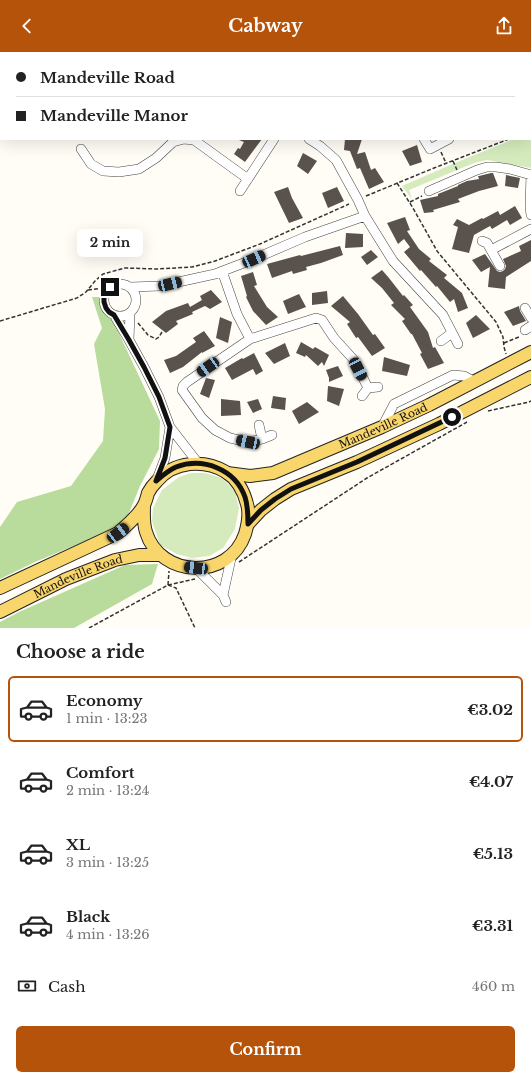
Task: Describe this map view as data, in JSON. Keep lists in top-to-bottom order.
{
  "streets": {
    "main road": ["Mandeville Road"]
  },
  "page": {
    "header": "Cabway",
    "banner": ["Mandeville Road", "Mandeville Manor"],
    "bubble": "2 min",
    "heading": "Choose a ride",
    "list": [
      {
        "name": "Economy",
        "note": "1 min · 13:23",
        "value": "€3.02"
      },
      {
        "name": "Comfort",
        "note": "2 min · 13:24",
        "value": "€4.07"
      },
      {
        "name": "XL",
        "note": "3 min · 13:25",
        "value": "€5.13"
      },
      {
        "name": "Black",
        "note": "4 min · 13:26",
        "value": "€3.31"
      }
    ],
    "pay": ["Cash", "460 m"],
    "buttons": "Confirm"
  }
}
